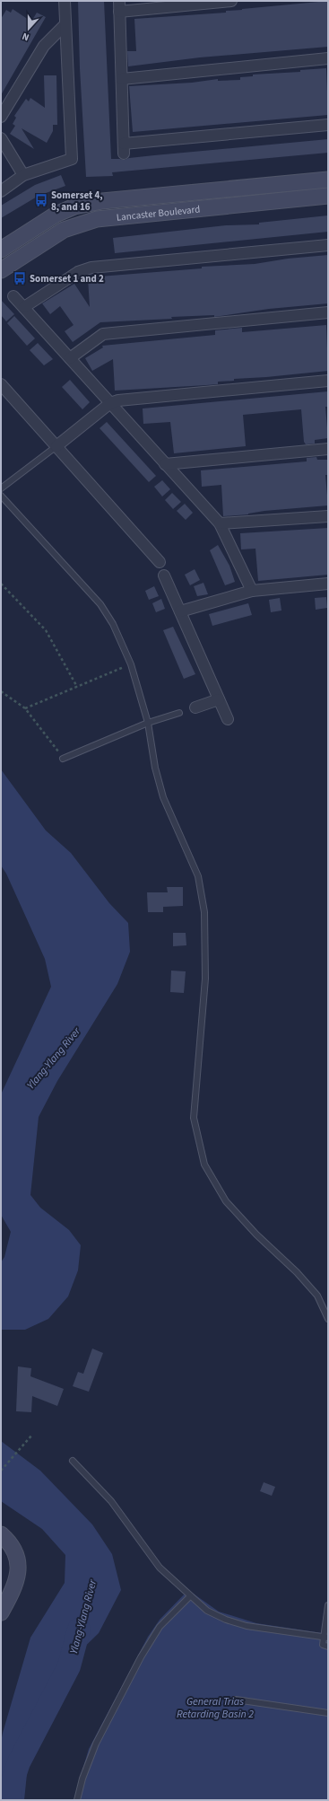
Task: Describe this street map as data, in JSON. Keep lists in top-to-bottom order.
{
  "streets": {
    "main road": ["Lancaster Boulevard"]
  },
  "water": ["Ylang-Ylang River", "General Trias Retarding Basin 2"],
  "places": {
    "bus stop": ["Somerset 4, 8, and 16", "Somerset 1 and 2"]
  },
  "north": "bottom"
}
